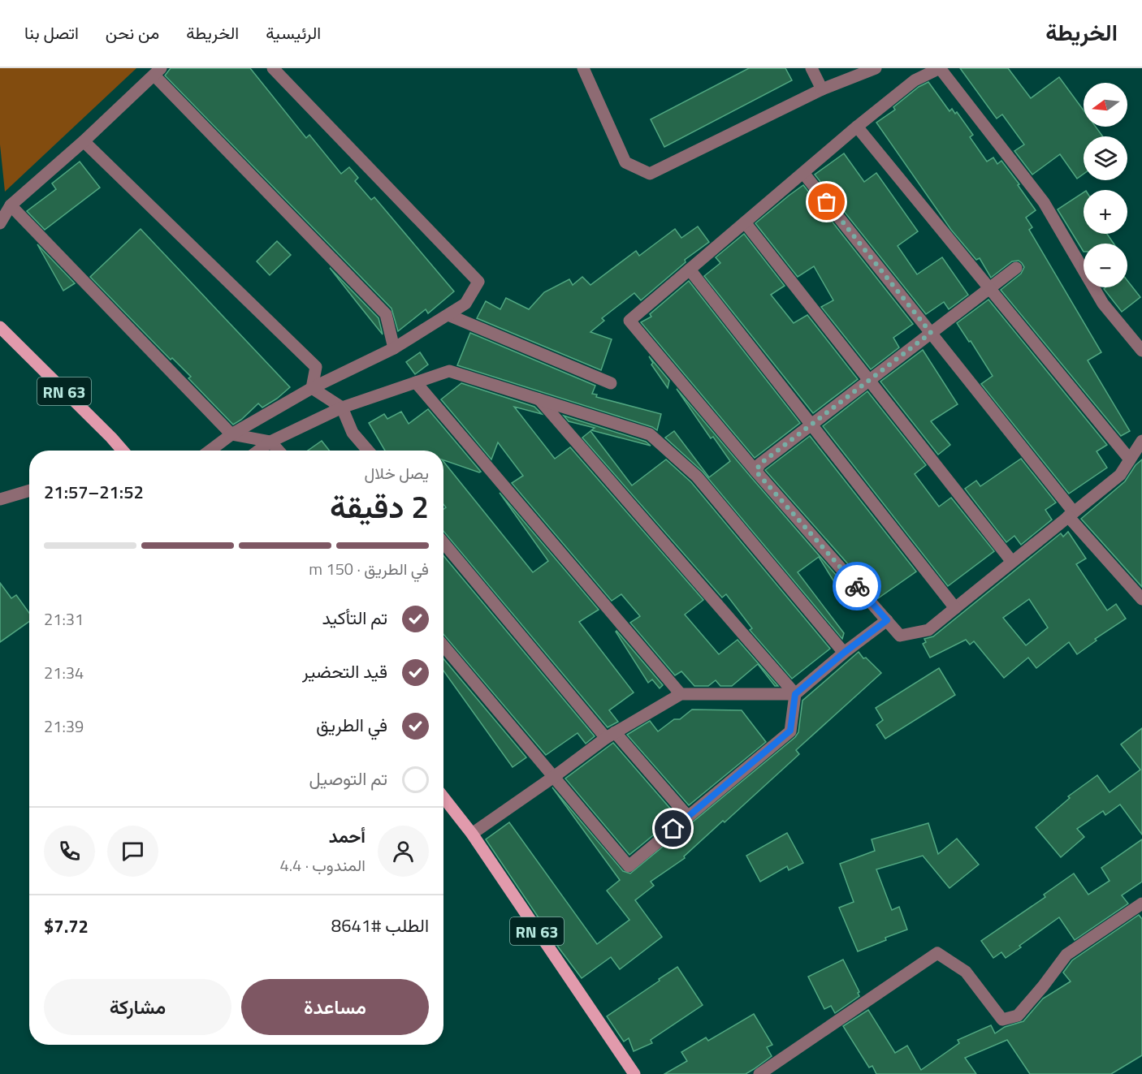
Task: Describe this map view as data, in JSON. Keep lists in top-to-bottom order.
{
  "streets": {
    "main road": ["RN 63"]
  },
  "north": "left",
  "page": {
    "header": "الخريطة",
    "nav": [
      "الرئيسية",
      "الخريطة",
      "من نحن",
      "اتصل بنا"
    ],
    "map_buttons": ["+", "−"],
    "heading": ["2 دقيقة", "يصل خلال", "21:52–21:57"],
    "panel": [
      "أحمد",
      "المندوب · 4.4",
      "الطلب #8641",
      "$7.72"
    ],
    "bar": "في الطريق · 150 m",
    "list": [
      ["تم التأكيد", "21:31"],
      ["قيد التحضير", "21:34"],
      ["في الطريق", "21:39"],
      "تم التوصيل"
    ],
    "buttons": ["مساعدة", "مشاركة"]
  }
}
